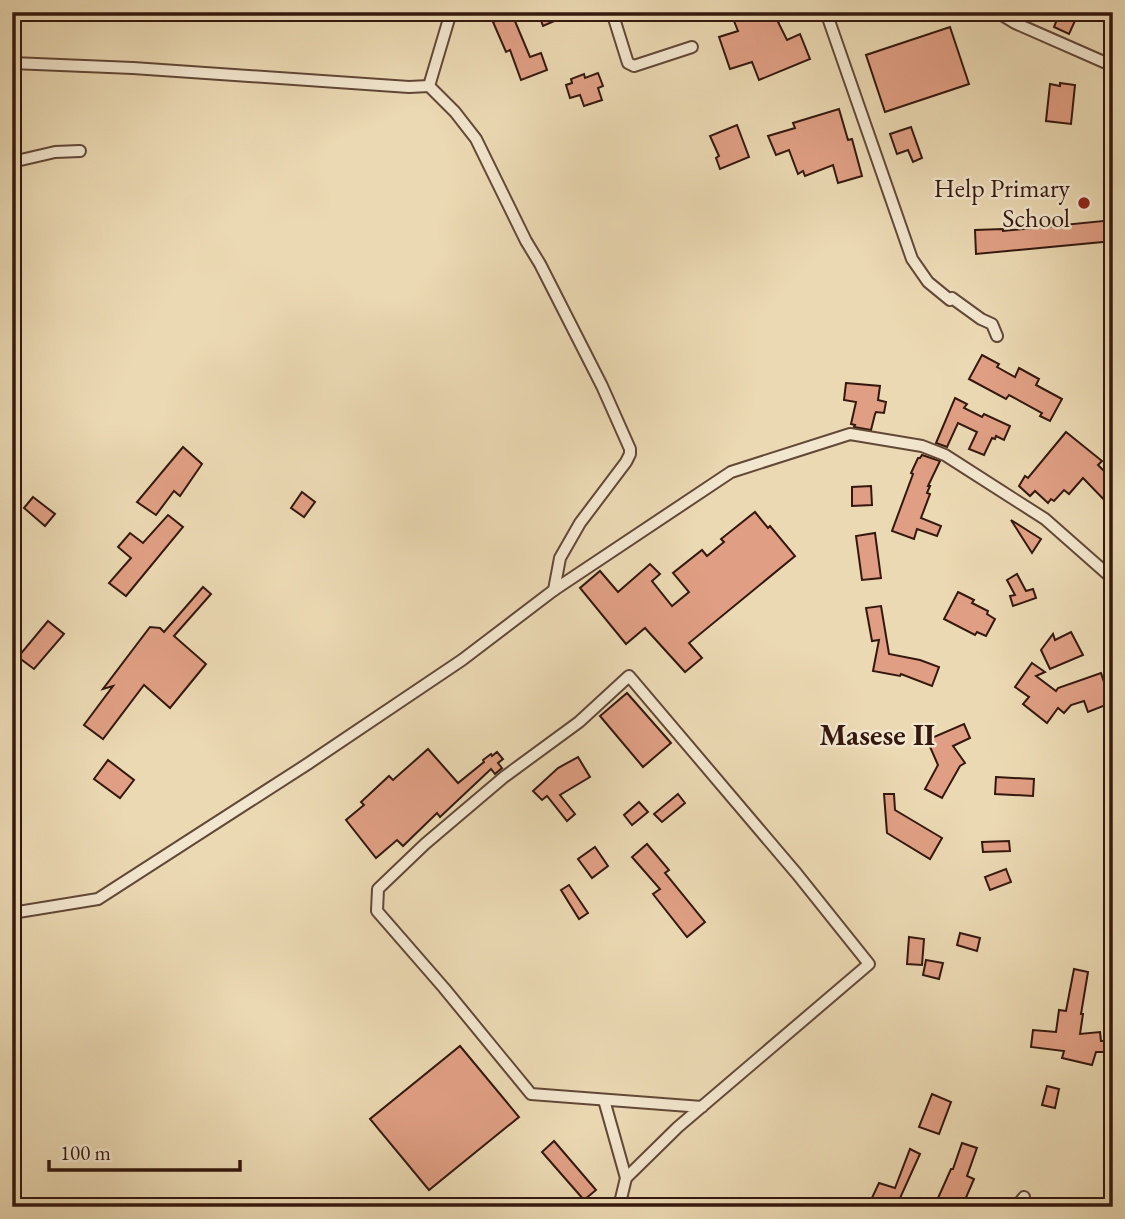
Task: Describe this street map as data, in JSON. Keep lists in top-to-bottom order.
{
  "districts": ["Masese II"],
  "places": ["Help Primary School"],
  "scale_bar": "100 m"
}
